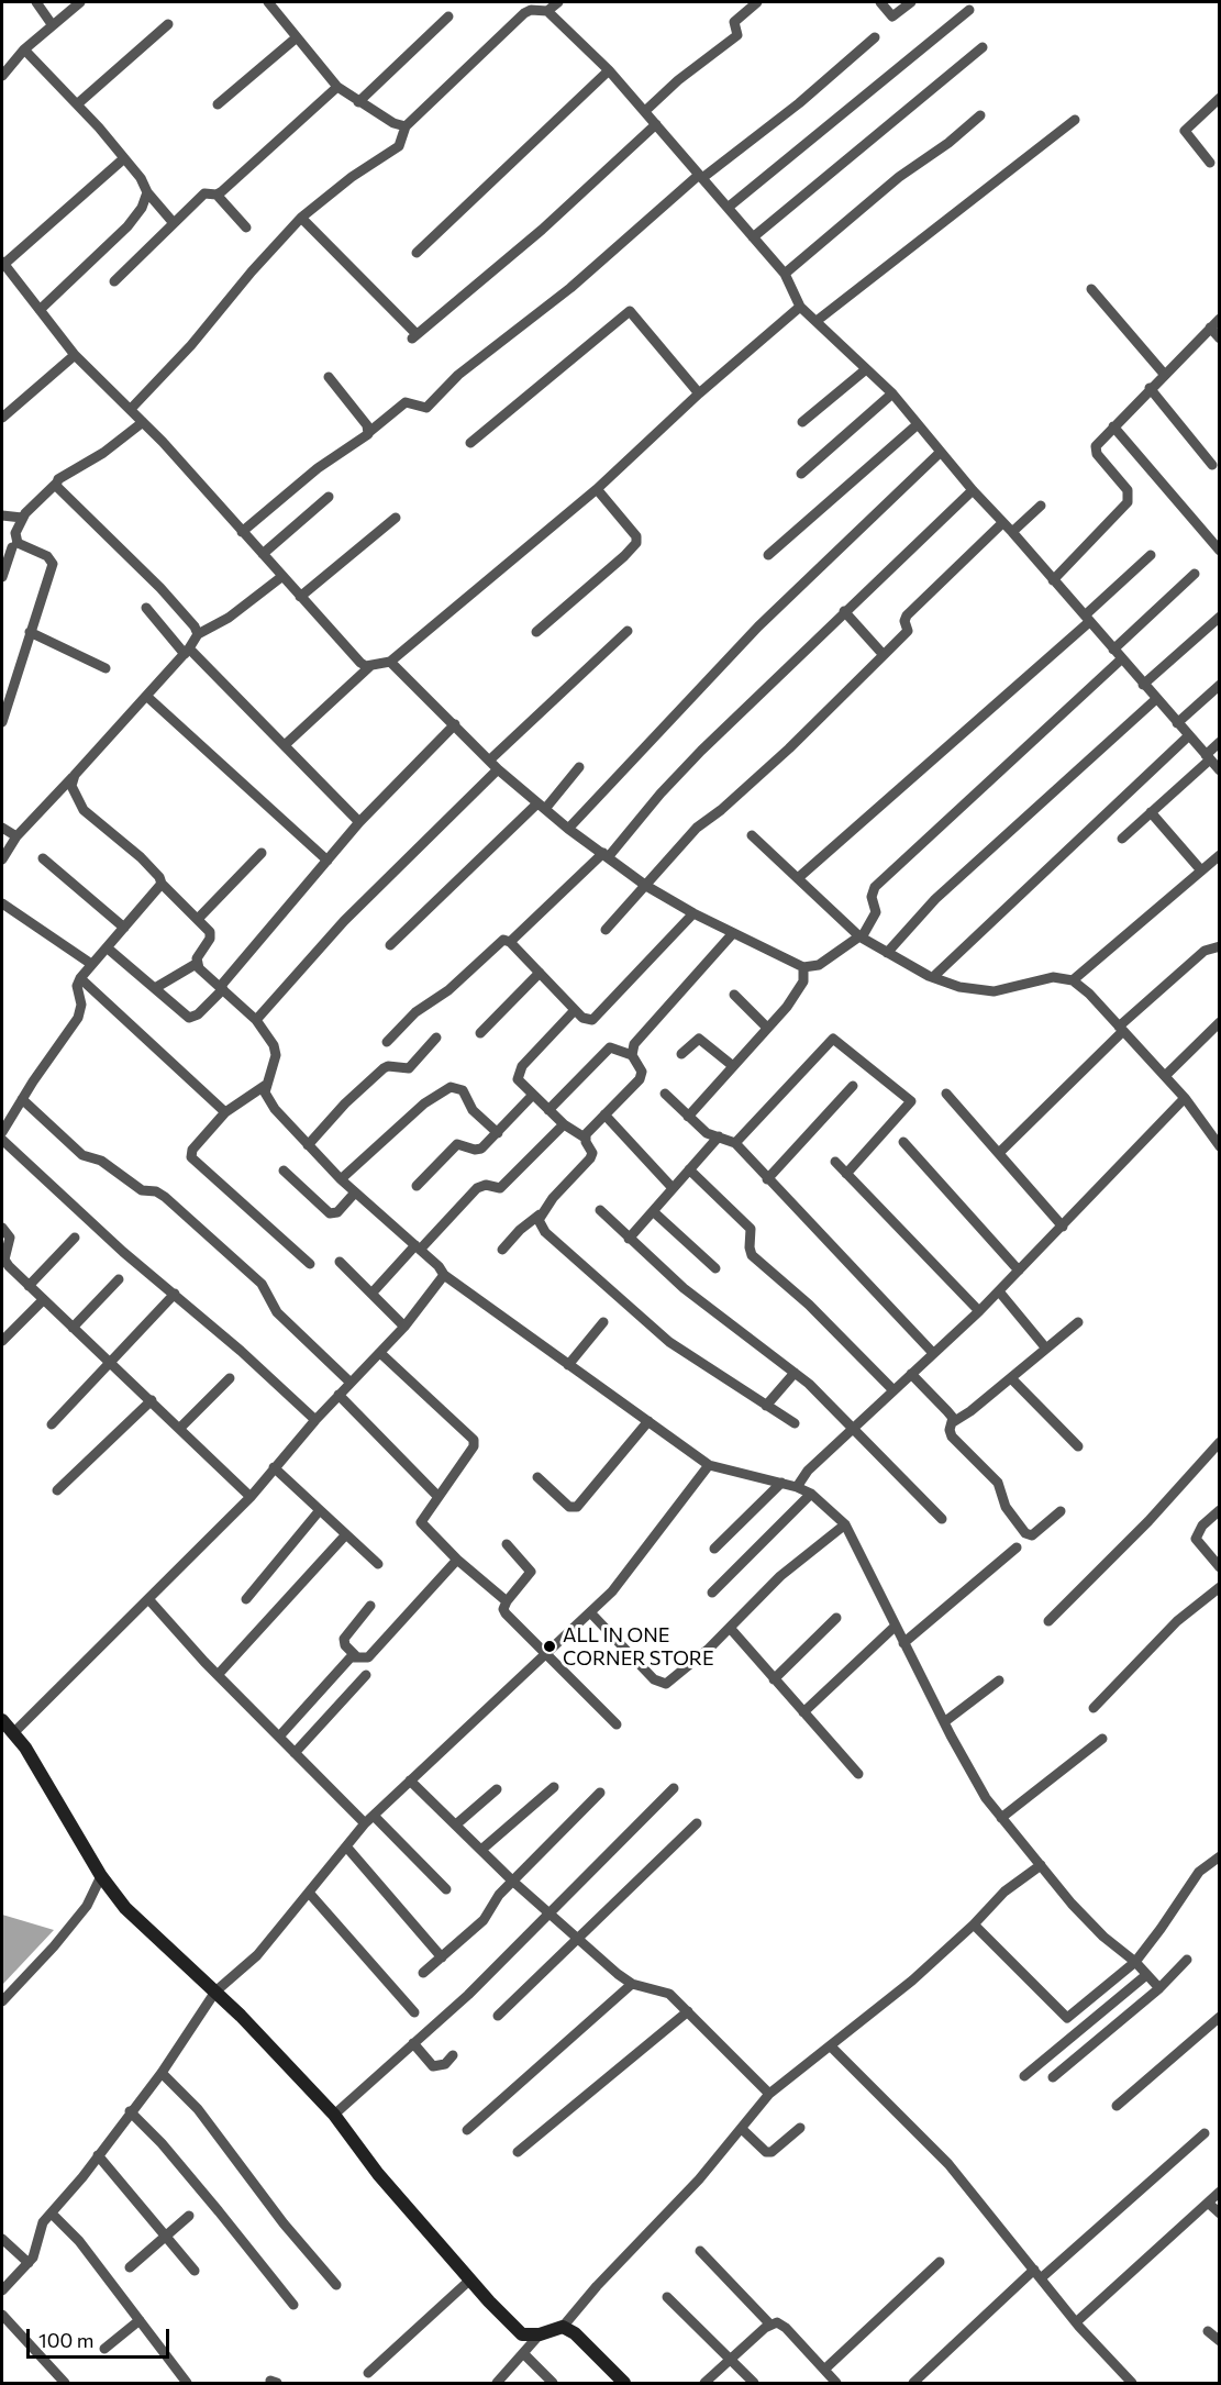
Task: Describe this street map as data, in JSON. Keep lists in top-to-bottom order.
{
  "places": ["ALL IN ONE CORNER STORE"],
  "scale_bar": "100 m"
}
